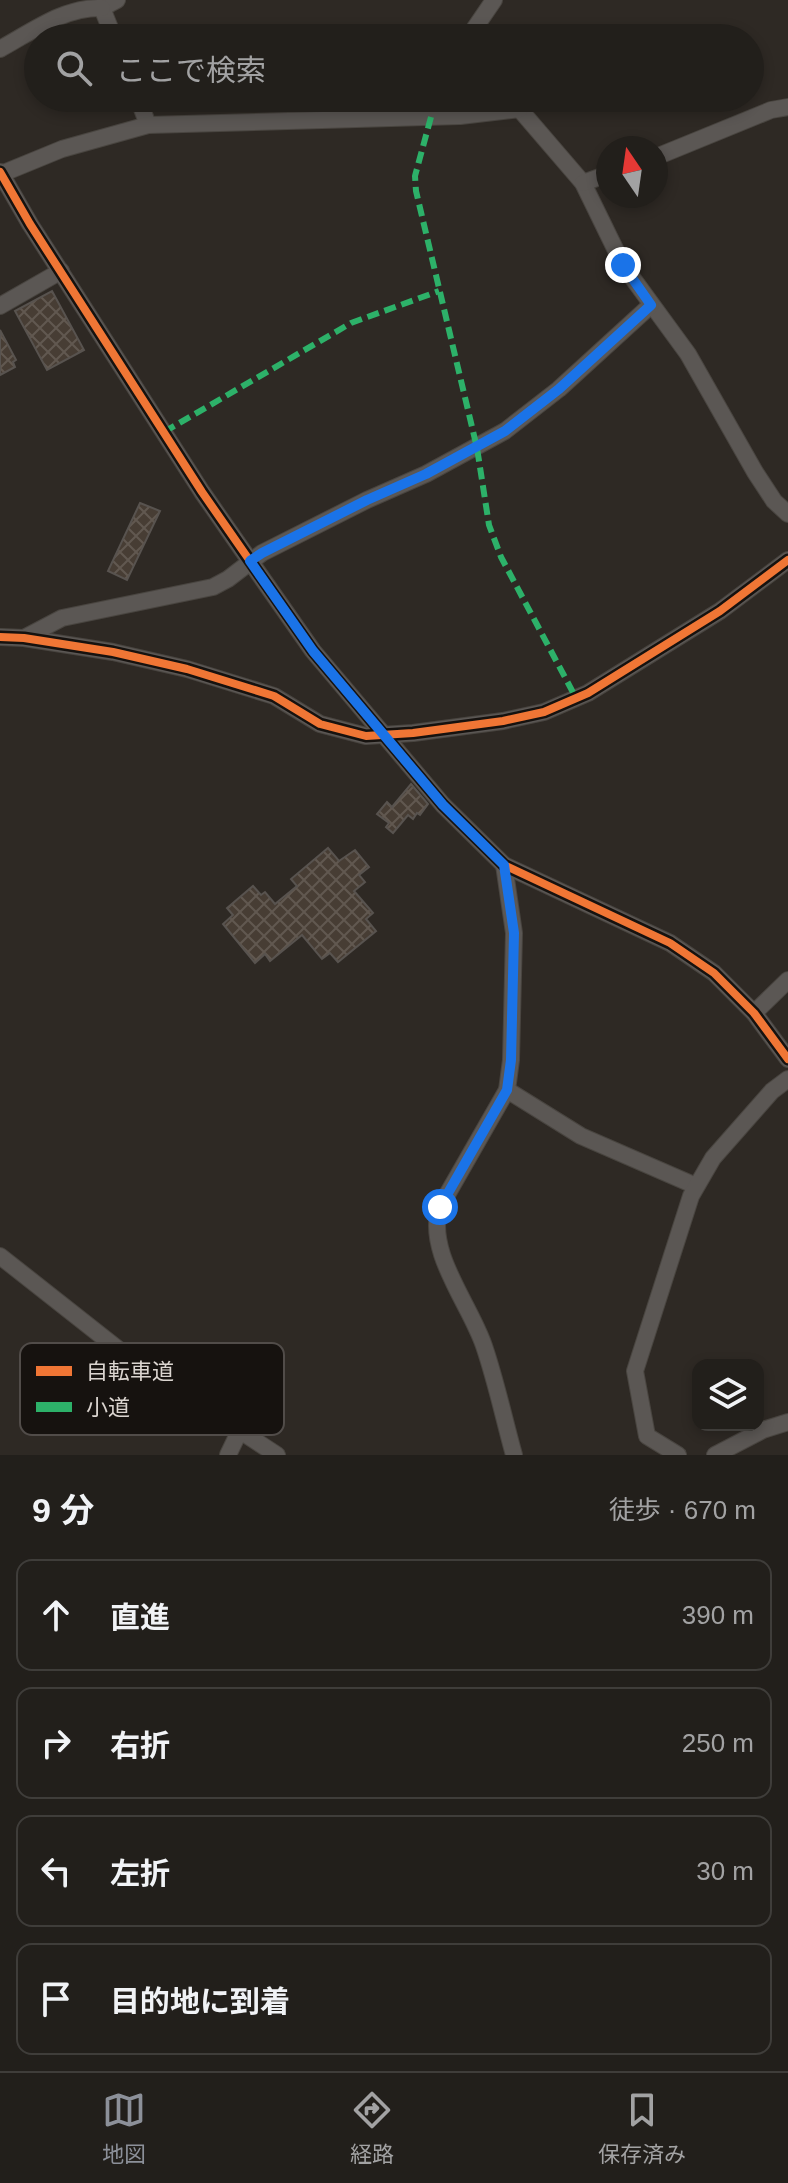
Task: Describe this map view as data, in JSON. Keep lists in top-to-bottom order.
{
  "legend": ["自転車道", "小道"],
  "north": "top",
  "page": {
    "search": "ここで検索",
    "heading": ["9 分", "徒歩 · 670 m"],
    "list": [
      ["直進", "390 m"],
      ["右折", "250 m"],
      ["左折", "30 m"],
      "目的地に到着"
    ],
    "nav": ["地図", "経路", "保存済み"]
  }
}
